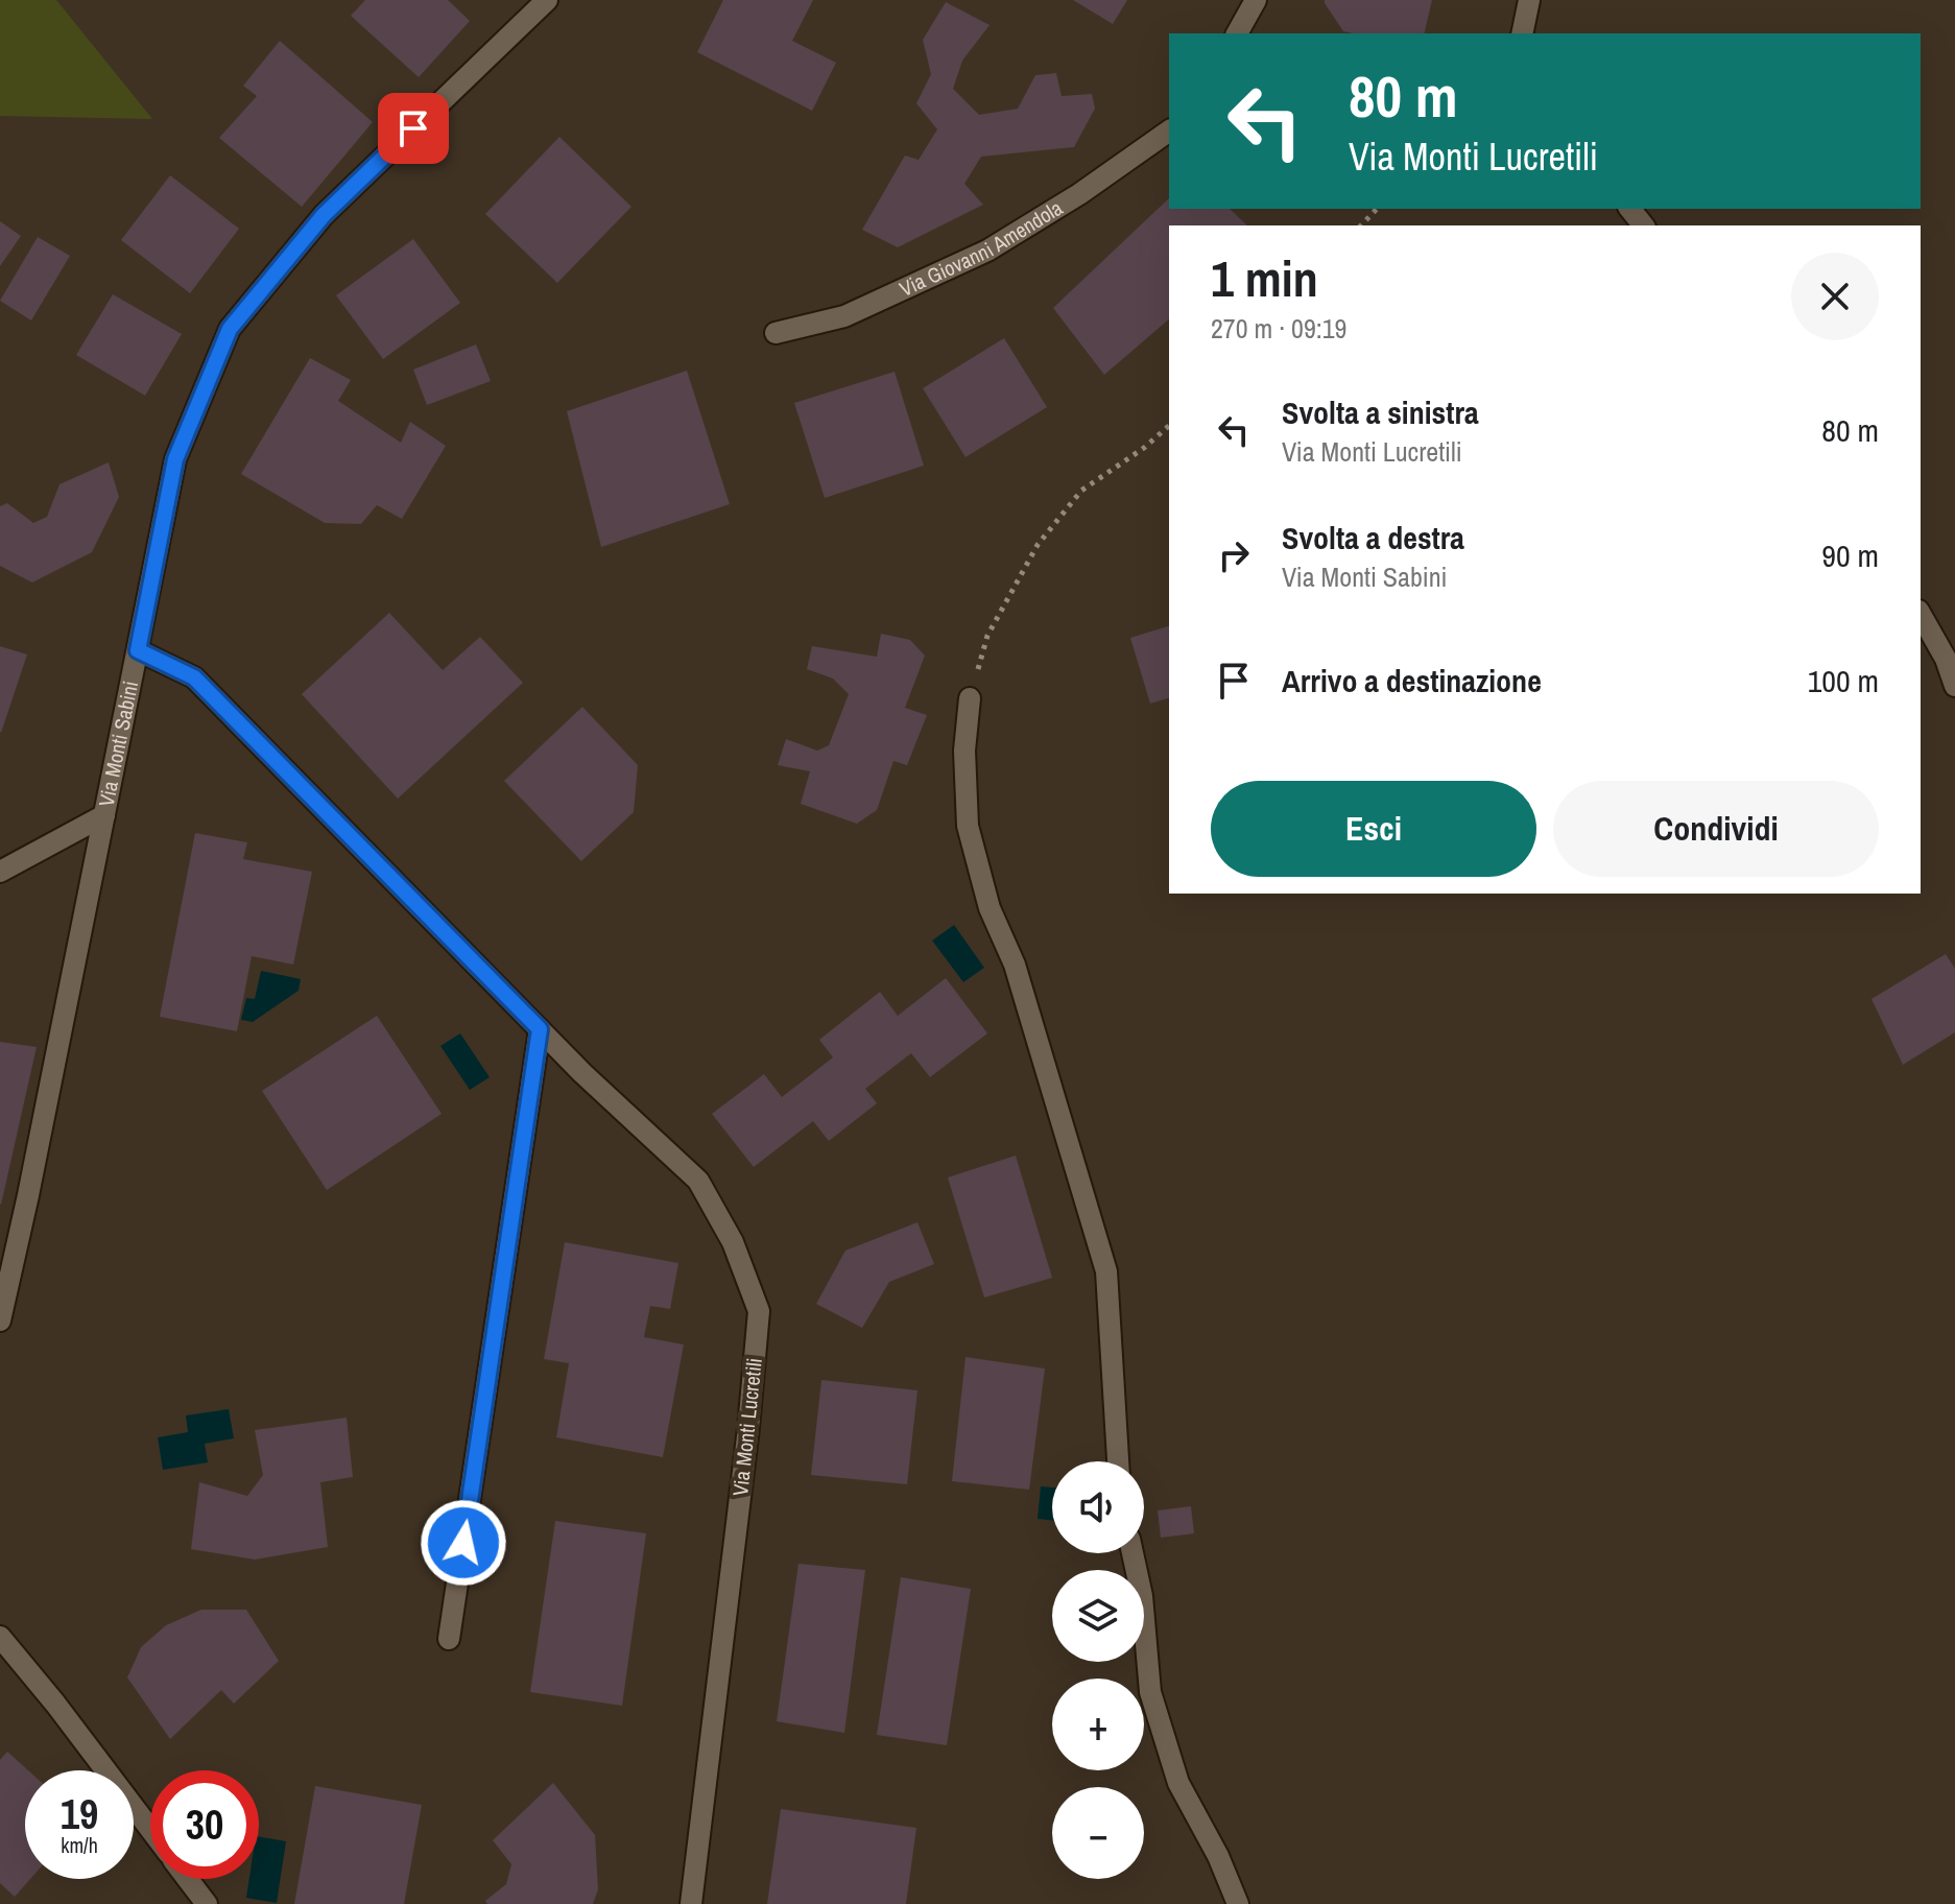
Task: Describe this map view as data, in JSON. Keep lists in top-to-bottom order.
{
  "streets": {
    "street": ["Via Giovanni Amendola", "Via Monti Sabini", "Via Monti Lucretili"]
  },
  "crossings": [
    ["Via Monti Sabini", "Via Monti Lucretili"]
  ],
  "page": {
    "turn": ["80 m", "Via Monti Lucretili"],
    "heading": ["1 min", "270 m · 09:19"],
    "list": [
      {
        "name": "Svolta a sinistra",
        "note": "Via Monti Lucretili",
        "value": "80 m"
      },
      {
        "name": "Svolta a destra",
        "note": "Via Monti Sabini",
        "value": "90 m"
      },
      {
        "name": "Arrivo a destinazione",
        "value": "100 m"
      }
    ],
    "buttons": ["Esci", "Condividi"],
    "map_buttons": ["+", "−"],
    "speed": "19 km/h",
    "limit": "30"
  }
}
